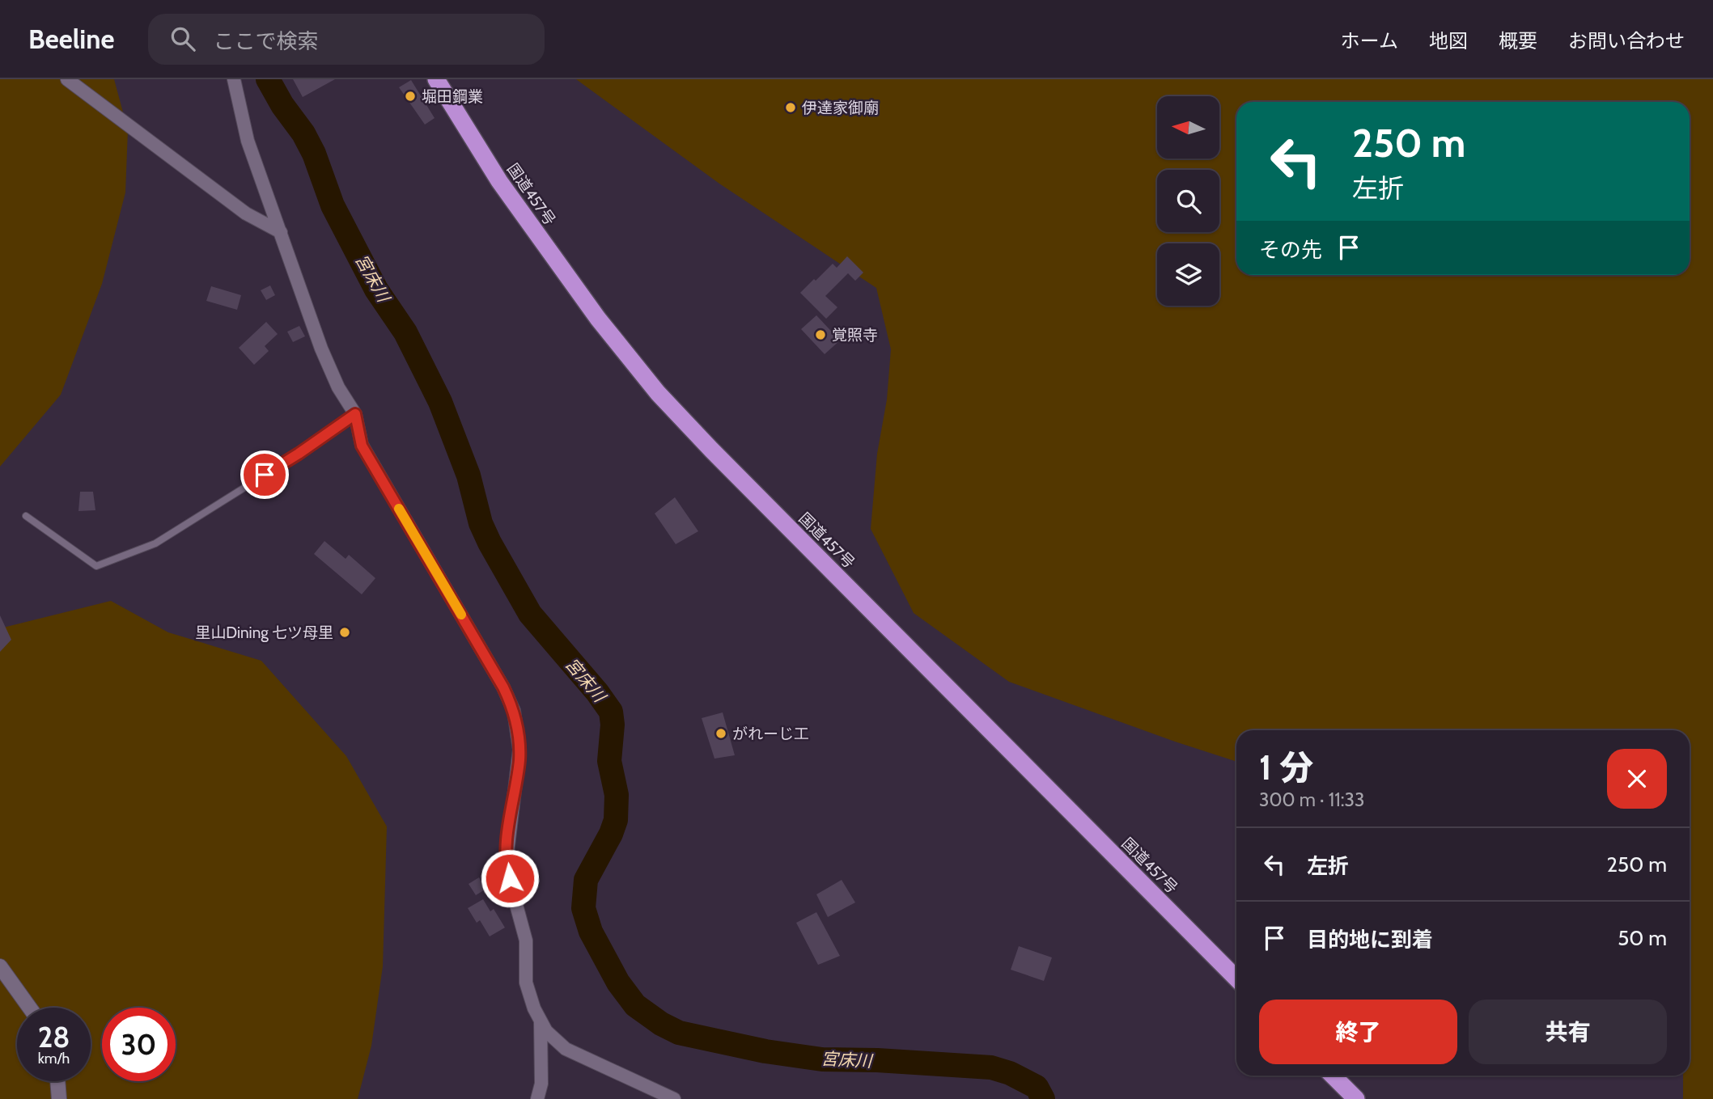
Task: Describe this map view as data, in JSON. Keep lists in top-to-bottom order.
{
  "streets": {
    "highway": ["国道457号"]
  },
  "water": ["宮床川"],
  "places": [
    "堀田鋼業",
    "伊達家御廟",
    "覚照寺",
    "里山Dining 七ツ母里",
    "がれーじ工"
  ],
  "north": "left",
  "page": {
    "header": "Beeline",
    "search": "ここで検索",
    "nav": [
      "ホーム",
      "地図",
      "概要",
      "お問い合わせ"
    ],
    "turn": ["250 m", "左折"],
    "then": "その先",
    "heading": ["1 分", "300 m · 11:33"],
    "list": [
      {
        "name": "左折",
        "value": "250 m"
      },
      {
        "name": "目的地に到着",
        "value": "50 m"
      }
    ],
    "buttons": ["終了", "共有"],
    "speed": "28 km/h",
    "limit": "30"
  }
}
